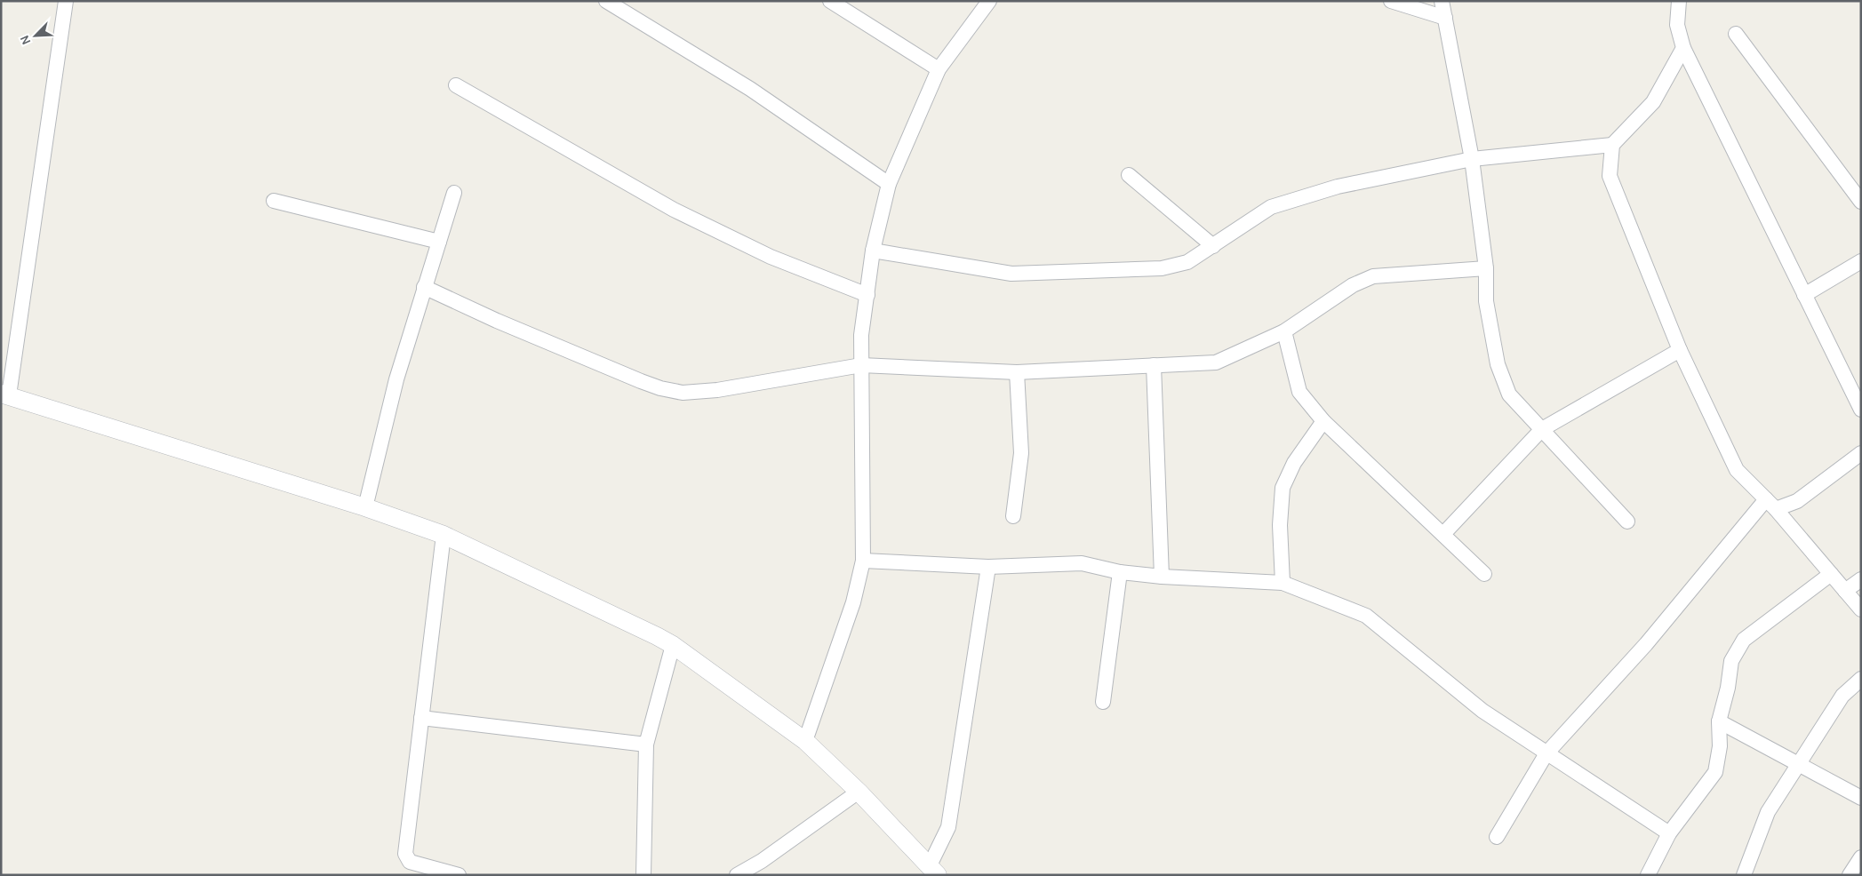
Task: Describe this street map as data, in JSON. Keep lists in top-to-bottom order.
{
  "north": "bottom left"
}
